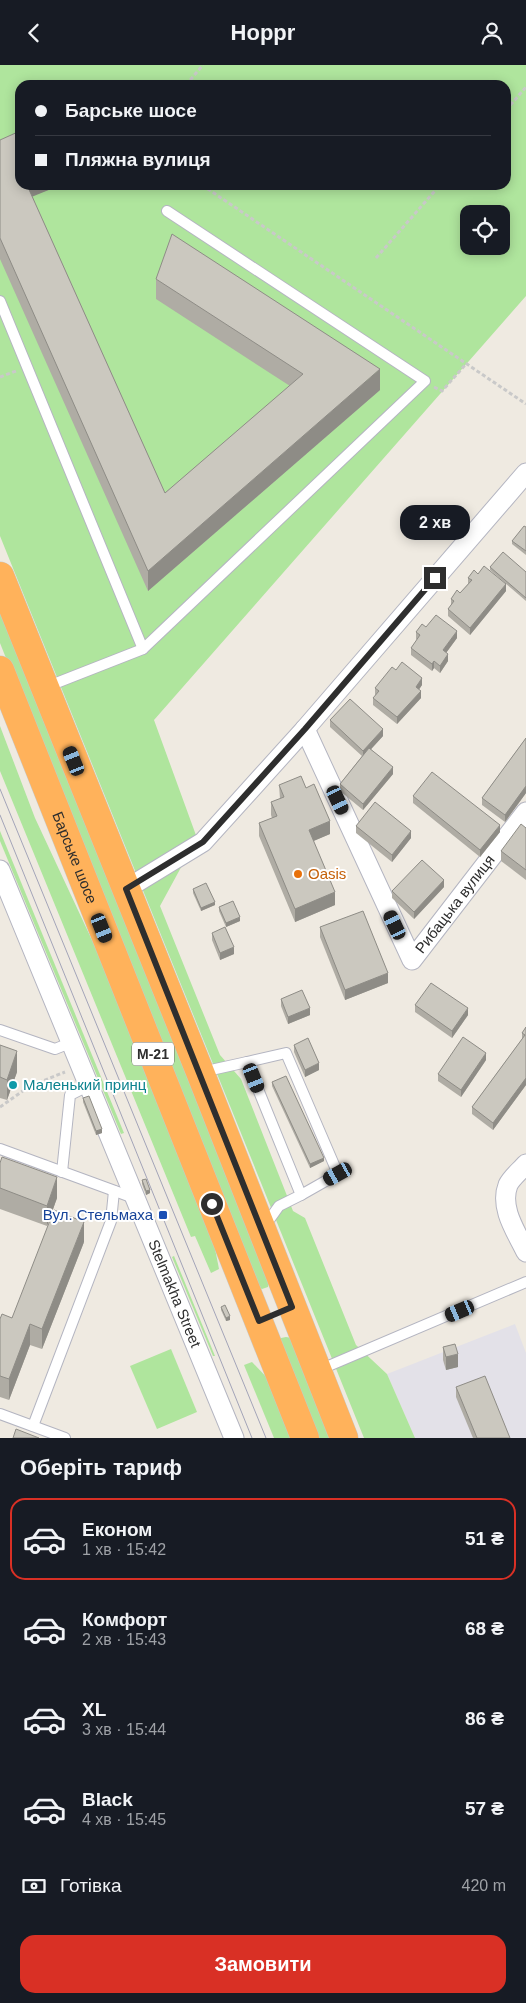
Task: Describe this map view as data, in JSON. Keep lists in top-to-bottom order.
{
  "streets": {
    "highway": ["Барське шосе", "М-21"],
    "street": ["Рибацька вулиця", "Stelmakha Street"]
  },
  "places": {
    "other": ["Oasis", "Маленький принц"],
    "transit": ["Вул. Стельмаха"]
  },
  "page": {
    "header": "Hoppr",
    "banner": ["Барське шосе", "Пляжна вулиця"],
    "bubble": "2 хв",
    "heading": "Оберіть тариф",
    "list": [
      {
        "name": "Економ",
        "note": "1 хв · 15:42",
        "value": "51 ₴"
      },
      {
        "name": "Комфорт",
        "note": "2 хв · 15:43",
        "value": "68 ₴"
      },
      {
        "name": "XL",
        "note": "3 хв · 15:44",
        "value": "86 ₴"
      },
      {
        "name": "Black",
        "note": "4 хв · 15:45",
        "value": "57 ₴"
      }
    ],
    "pay": ["Готівка", "420 m"],
    "buttons": "Замовити"
  }
}
